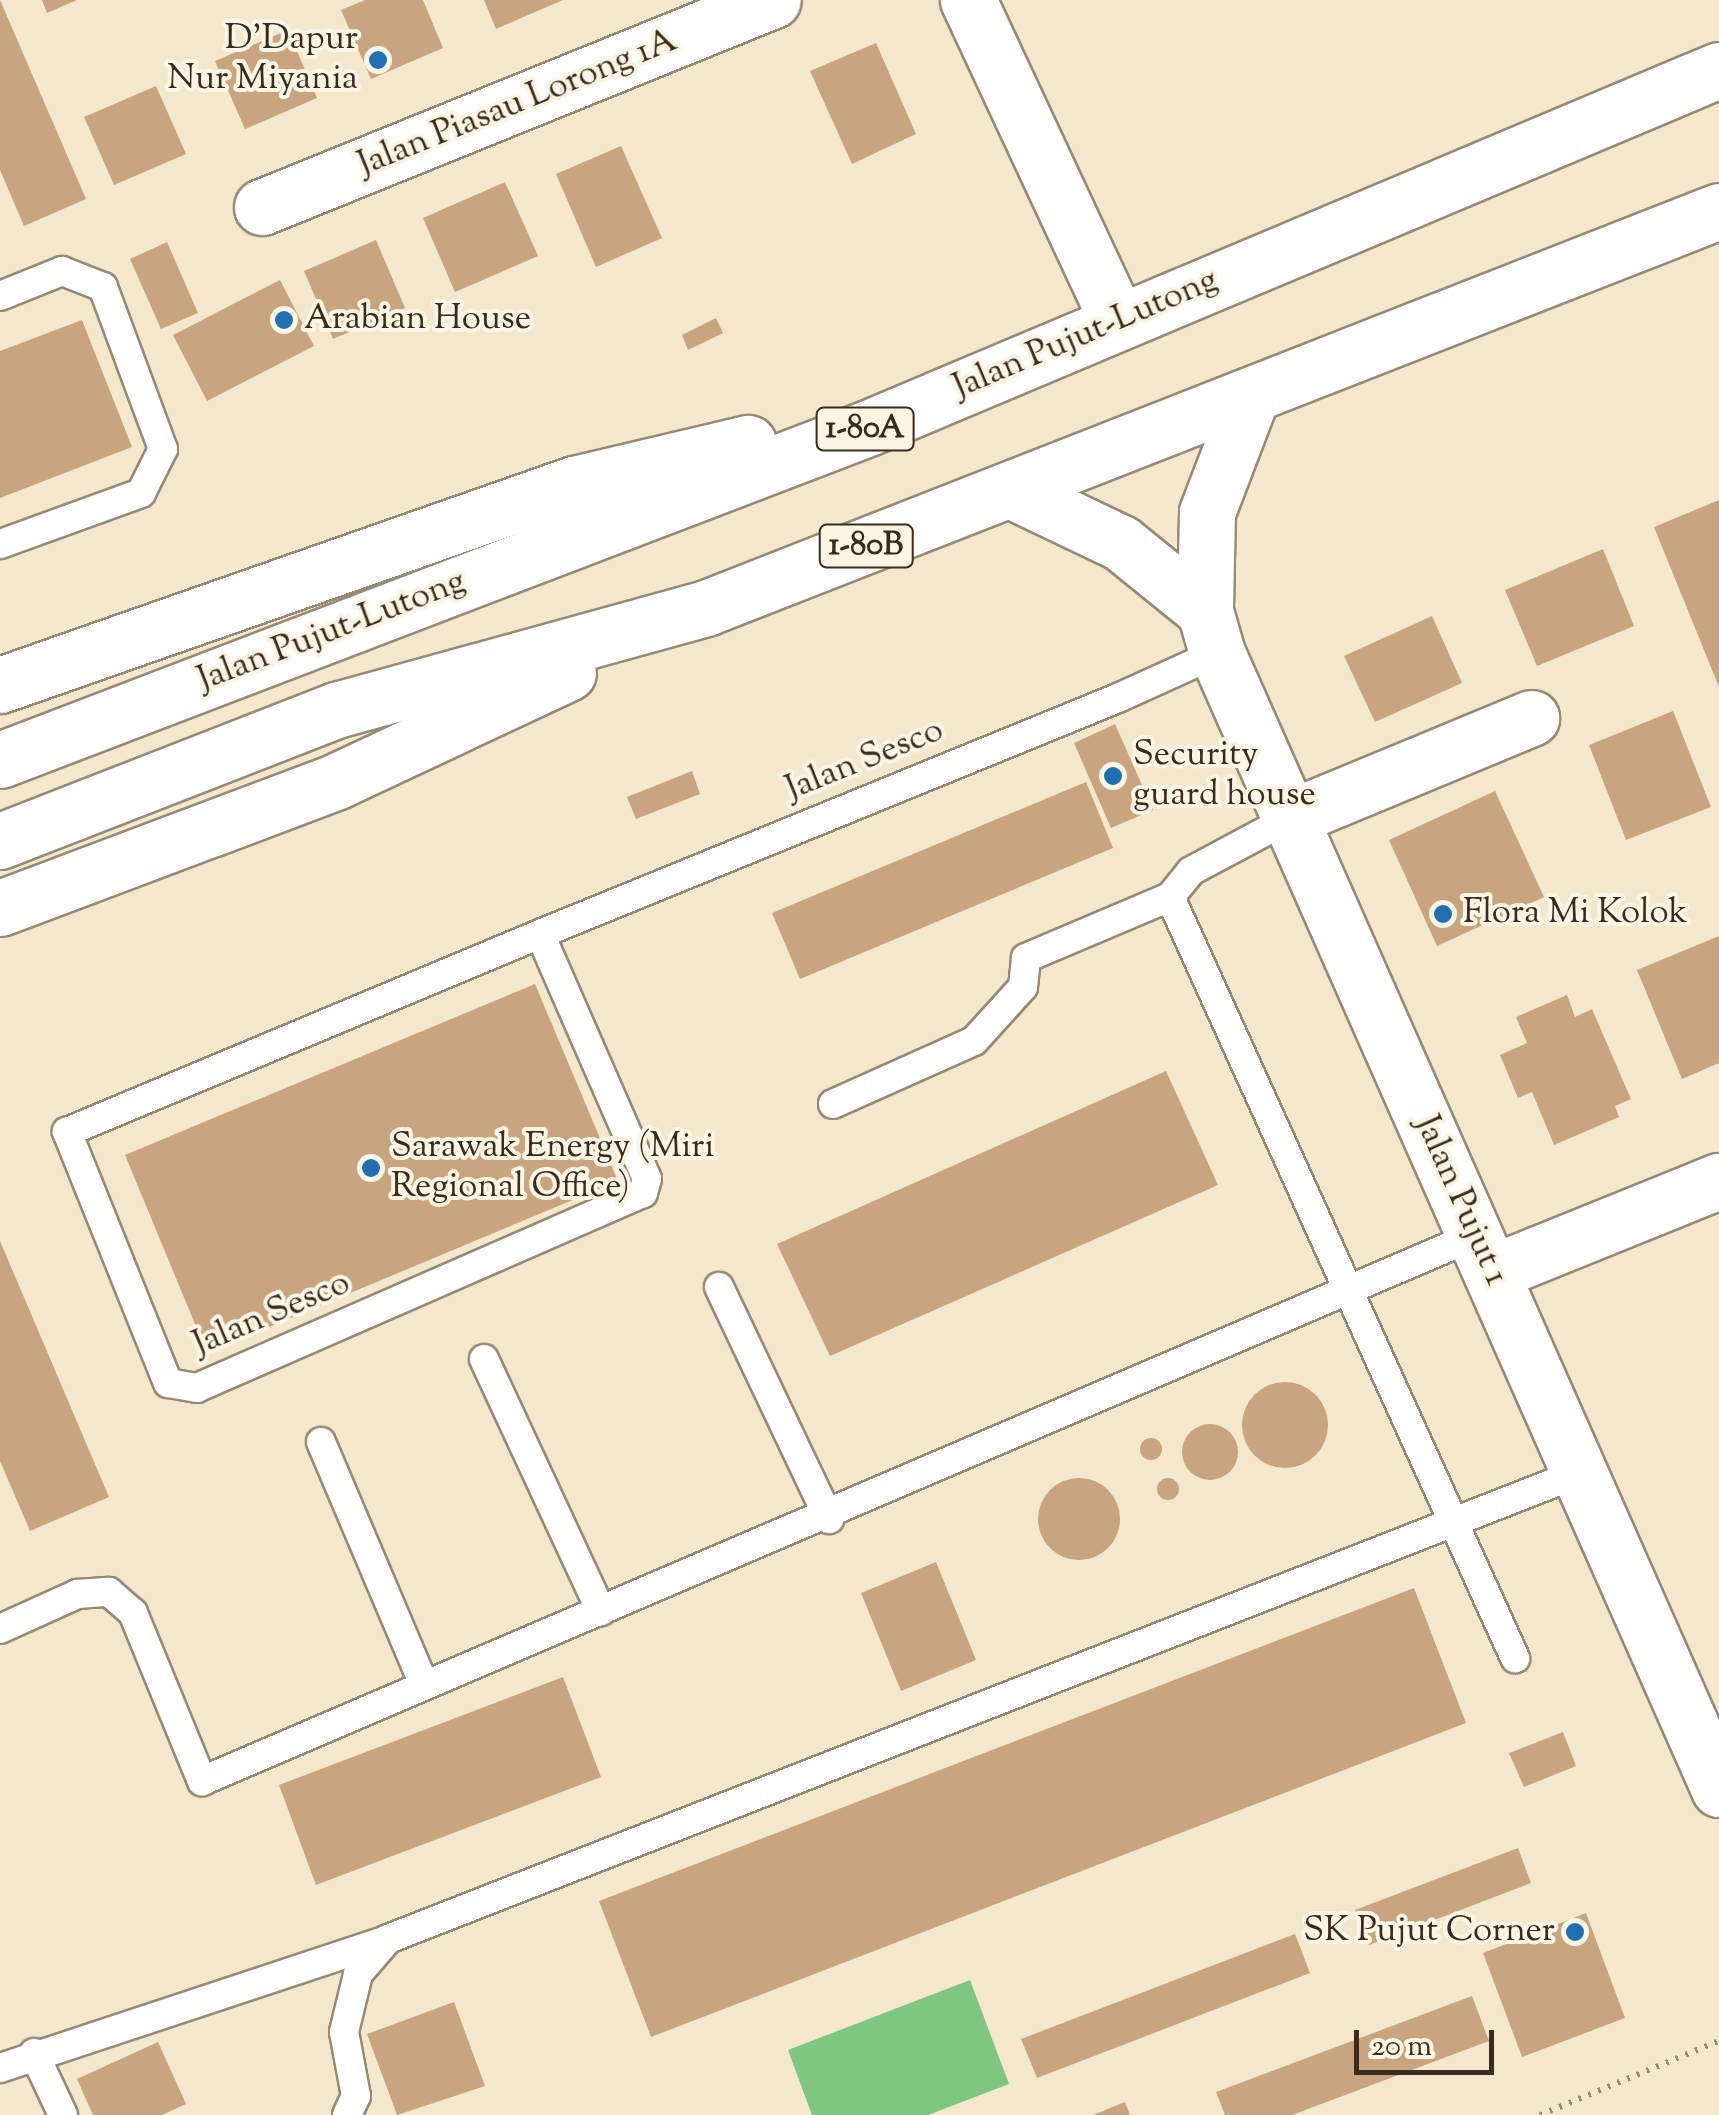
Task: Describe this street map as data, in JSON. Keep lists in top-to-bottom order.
{
  "streets": {
    "main road": [
      "Jalan Piasau Lorong 1A",
      "Jalan Pujut-Lutong",
      "1-80A",
      "1-80B",
      "Jalan Pujut 1"
    ],
    "lane": ["Jalan Sesco"]
  },
  "crossings": [
    ["1-80B", "Jalan Pujut 1"],
    ["Jalan Sesco", "Jalan Pujut 1"]
  ],
  "places": [
    "D'Dapur Nur Miyania",
    "Arabian House",
    "Security guard house",
    "Flora Mi Kolok",
    "Sarawak Energy (Miri Regional Office)",
    "SK Pujut Corner"
  ],
  "scale_bar": "20 m"
}
